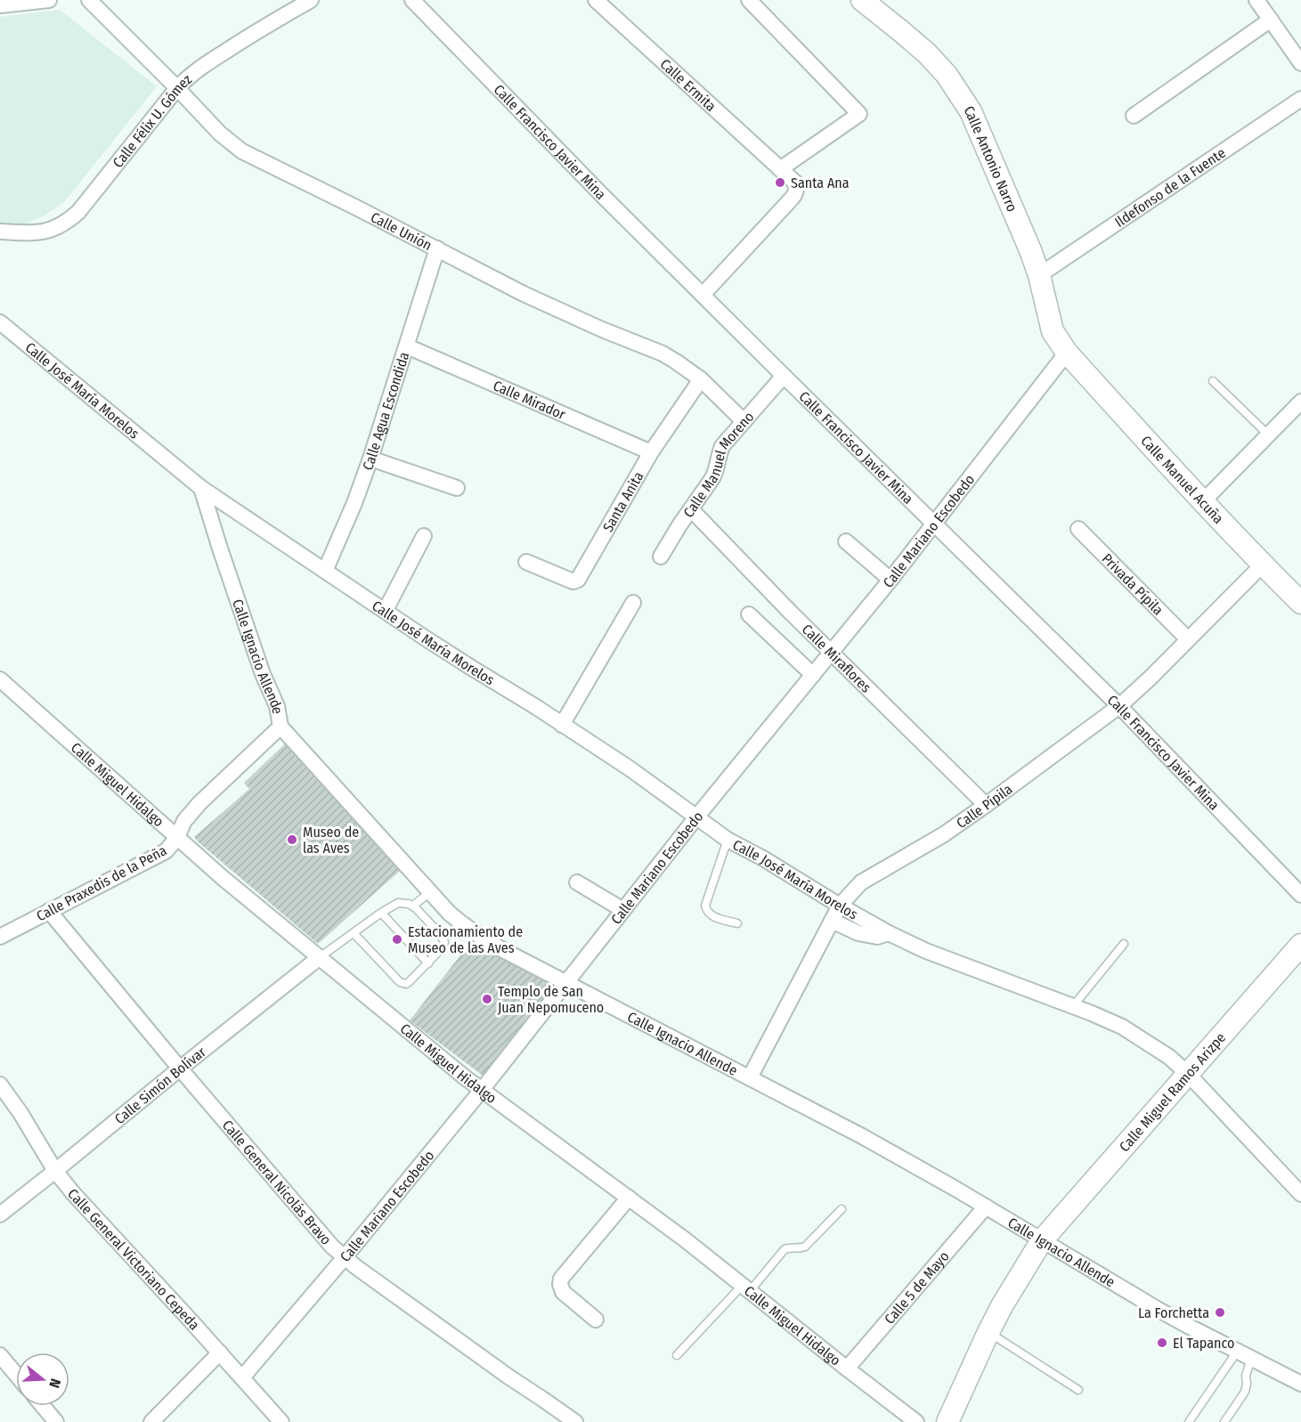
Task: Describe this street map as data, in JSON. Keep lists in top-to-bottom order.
{
  "streets": {
    "main road": ["Calle Antonio Narro", "Calle Manuel Acuña", "Calle Miguel Ramos Arizpe"],
    "street": [
      "Calle Ermita",
      "Calle Félix U. Gómez",
      "Calle Francisco Javier Mina",
      "Ildefonso de la Fuente",
      "Calle Unión",
      "Calle José María Morelos",
      "Calle Mirador",
      "Calle Agua Escondida",
      "Calle Manuel Moreno",
      "Santa Anita",
      "Calle Mariano Escobedo",
      "Privada Pípila",
      "Calle Ignacio Allende",
      "Calle Miraflores",
      "Calle Miguel Hidalgo",
      "Calle Pípila",
      "Calle Praxedis de la Peña",
      "Calle Simón Bolívar",
      "Calle General Nicolás Bravo",
      "Calle General Victoriano Cepeda",
      "Calle 5 de Mayo"
    ]
  },
  "crossings": [
    ["Calle Ermita", "Calle Francisco Javier Mina"],
    ["Calle Félix U. Gómez", "Calle Unión"],
    ["Calle Francisco Javier Mina", "Calle Manuel Moreno"],
    ["Calle Francisco Javier Mina", "Calle Mariano Escobedo"],
    ["Calle Francisco Javier Mina", "Calle Pípila"],
    ["Calle Antonio Narro", "Ildefonso de la Fuente"],
    ["Calle Antonio Narro", "Calle Manuel Acuña"],
    ["Calle Antonio Narro", "Calle Mariano Escobedo"],
    ["Calle Unión", "Calle Agua Escondida"],
    ["Calle Unión", "Calle Manuel Moreno"],
    ["Calle Unión", "Santa Anita"],
    ["Calle José María Morelos", "Calle Agua Escondida"],
    ["Calle José María Morelos", "Calle Mariano Escobedo"],
    ["Calle José María Morelos", "Calle Ignacio Allende"],
    ["Calle José María Morelos", "Calle Pípila"],
    ["Calle José María Morelos", "Calle Miguel Ramos Arizpe"],
    ["Calle Mirador", "Calle Agua Escondida"],
    ["Calle Mirador", "Santa Anita"],
    ["Calle Manuel Moreno", "Calle Miraflores"],
    ["Calle Manuel Acuña", "Calle Mariano Escobedo"],
    ["Calle Manuel Acuña", "Calle Pípila"],
    ["Calle Mariano Escobedo", "Calle Ignacio Allende"],
    ["Calle Mariano Escobedo", "Calle Miraflores"],
    ["Calle Mariano Escobedo", "Calle Miguel Hidalgo"],
    ["Calle Mariano Escobedo", "Calle General Nicolás Bravo"],
    ["Calle Mariano Escobedo", "Calle General Victoriano Cepeda"],
    ["Privada Pípila", "Calle Pípila"],
    ["Calle Ignacio Allende", "Calle Pípila"],
    ["Calle Ignacio Allende", "Calle Praxedis de la Peña"],
    ["Calle Ignacio Allende", "Calle Miguel Ramos Arizpe"],
    ["Calle Ignacio Allende", "Calle 5 de Mayo"],
    ["Calle Miraflores", "Calle Pípila"],
    ["Calle Miguel Hidalgo", "Calle Praxedis de la Peña"],
    ["Calle Miguel Hidalgo", "Calle Simón Bolívar"],
    ["Calle Miguel Hidalgo", "Calle 5 de Mayo"],
    ["Calle Praxedis de la Peña", "Calle General Nicolás Bravo"],
    ["Calle Simón Bolívar", "Calle General Nicolás Bravo"],
    ["Calle Simón Bolívar", "Calle General Victoriano Cepeda"]
  ],
  "places": [
    "Santa Ana",
    "Museo de las Aves",
    "Estacionamiento de Museo de las Aves",
    "Templo de San Juan Nepomuceno",
    "La Forchetta",
    "El Tapanco"
  ],
  "north": "right"
}
